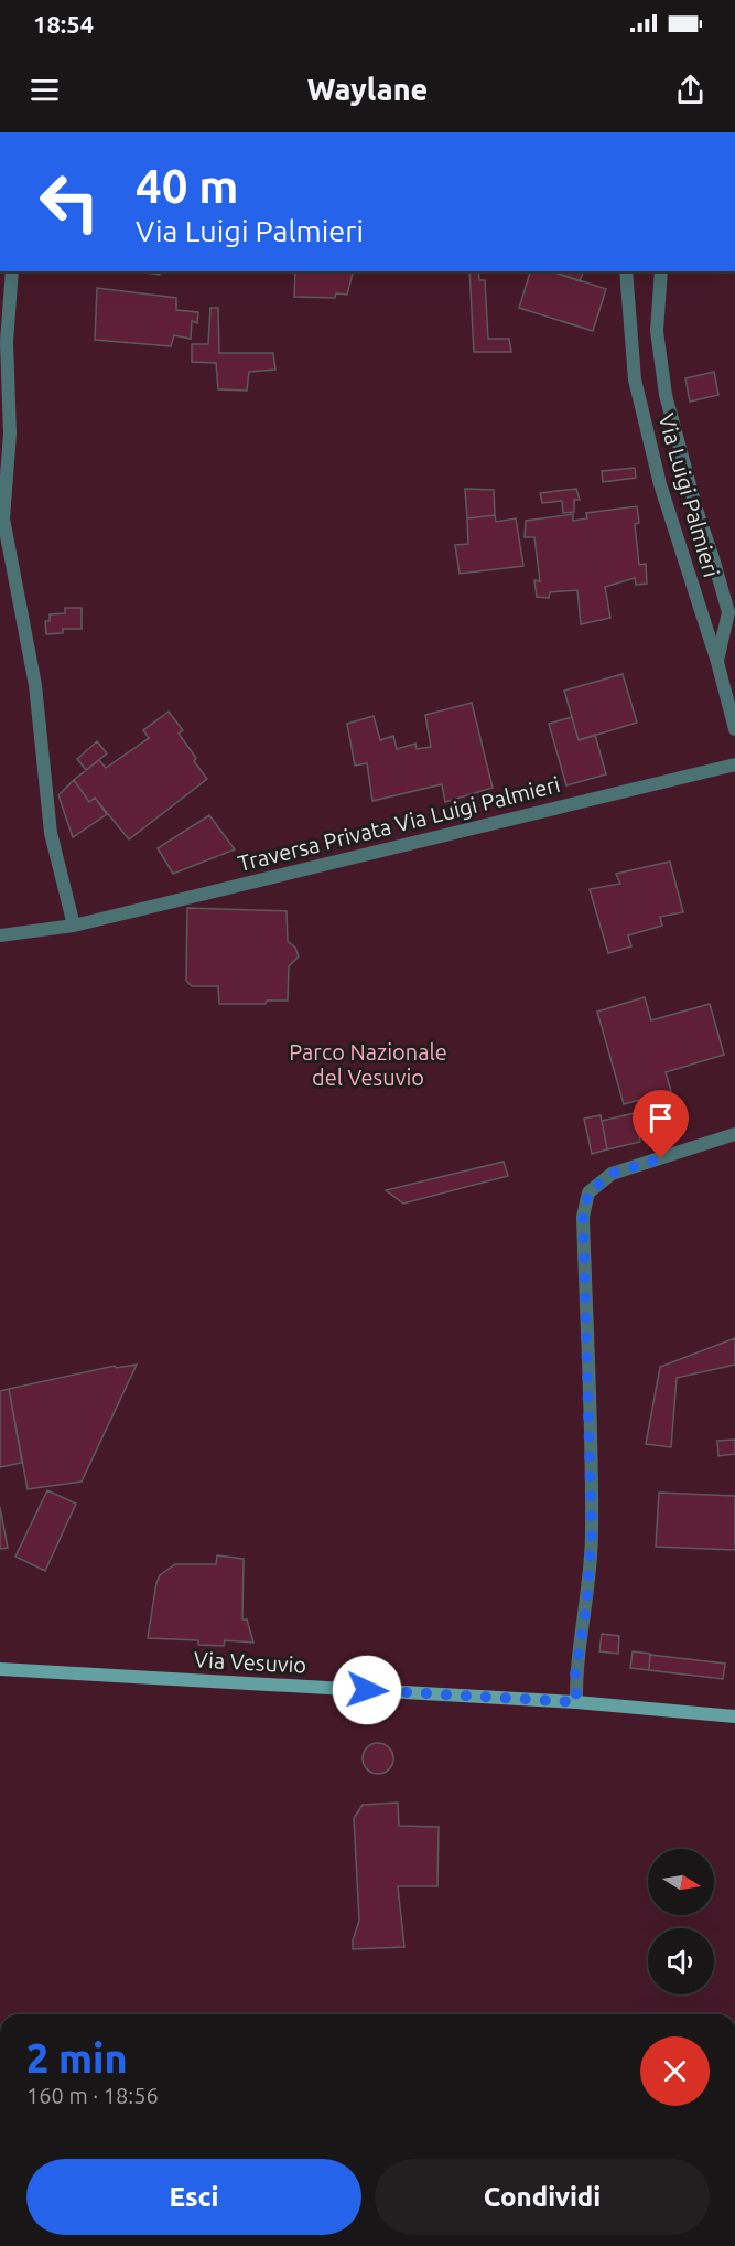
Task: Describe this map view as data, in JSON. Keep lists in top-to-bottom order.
{
  "streets": {
    "street": ["Via Luigi Palmieri", "Traversa Privata Via Luigi Palmieri", "Via Vesuvio"]
  },
  "parks": ["Parco Nazionale del Vesuvio"],
  "north": "right",
  "page": {
    "status": "18:54",
    "header": "Waylane",
    "turn": ["40 m", "Via Luigi Palmieri"],
    "heading": ["2 min", "160 m · 18:56"],
    "buttons": ["Esci", "Condividi"]
  }
}
